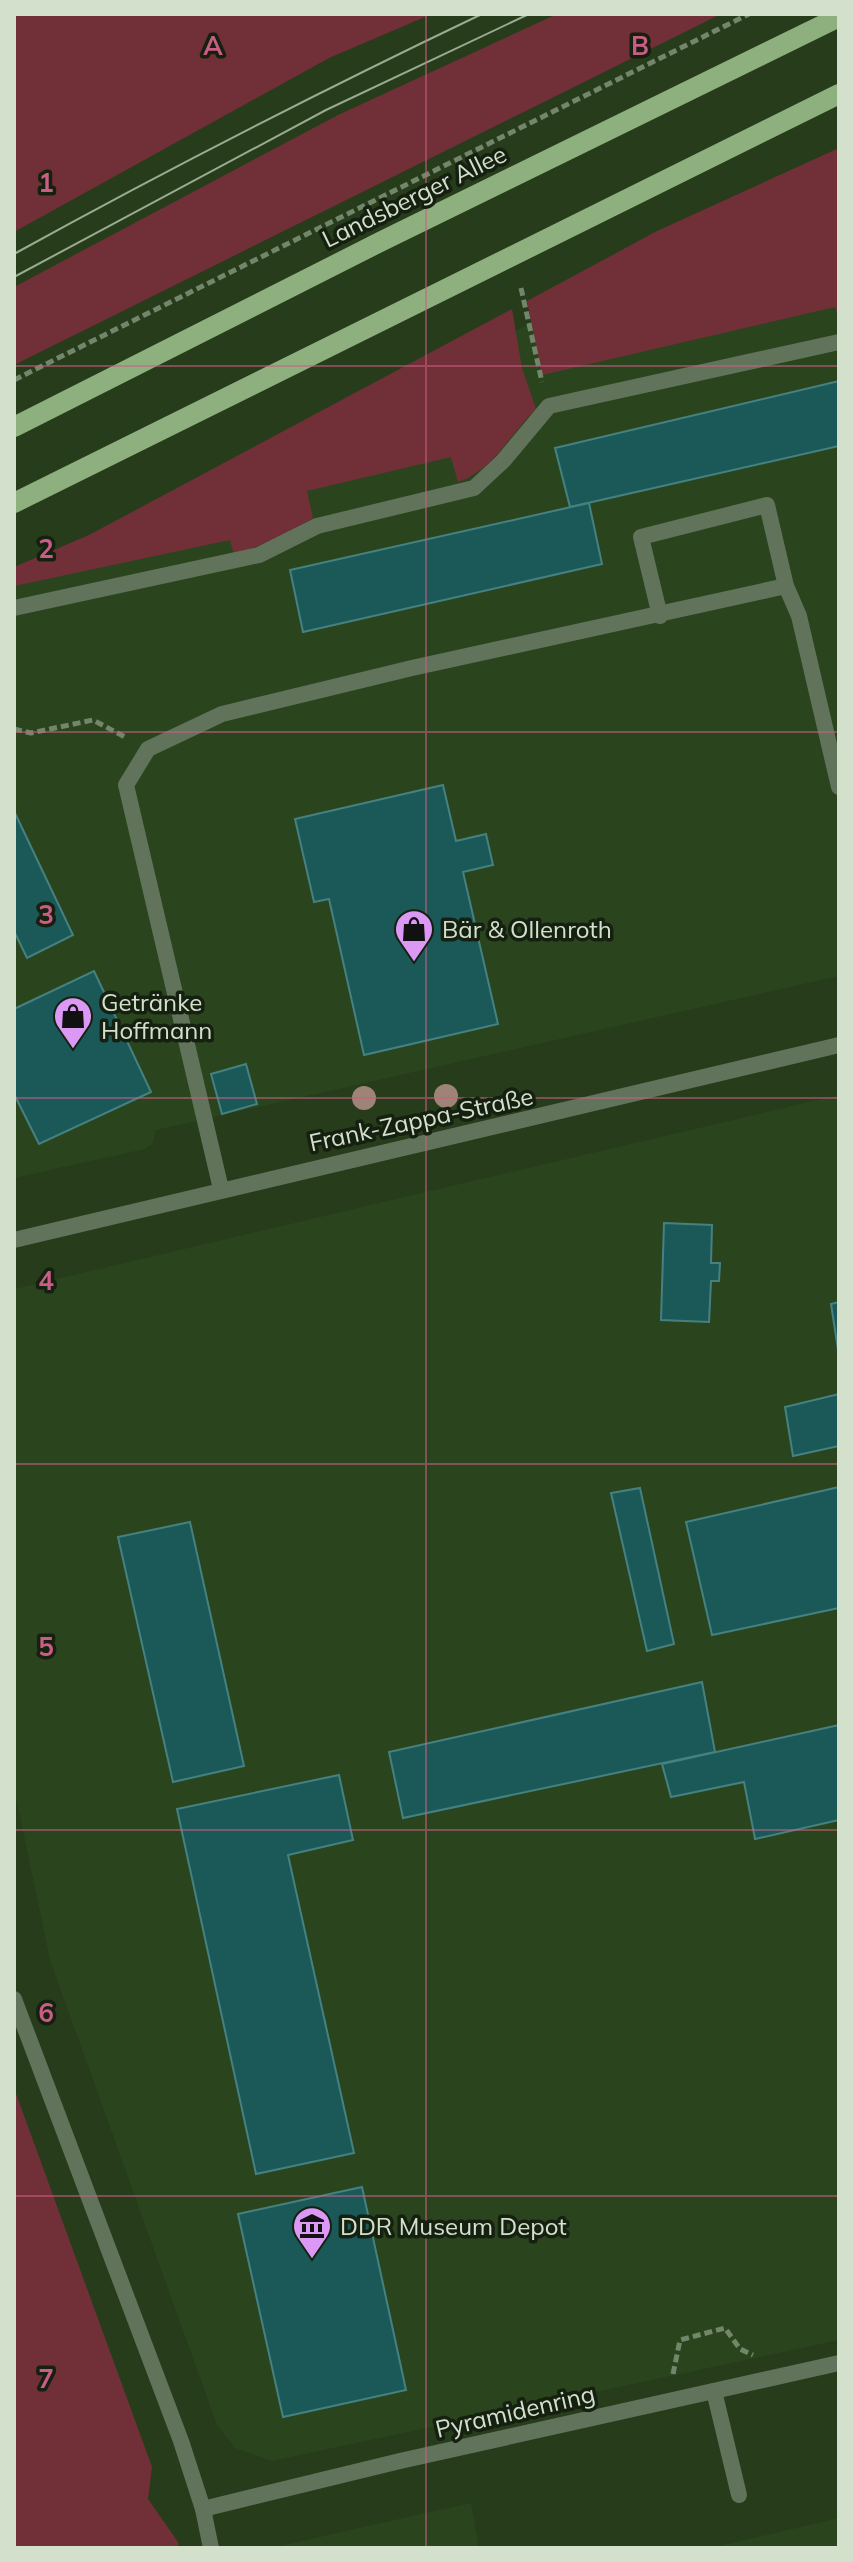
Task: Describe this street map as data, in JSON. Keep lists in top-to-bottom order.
{
  "streets": {
    "main road": ["Landsberger Allee"],
    "street": ["Frank-Zappa-Straße", "Pyramidenring"]
  },
  "places": {
    "shop": ["Bär & Ollenroth", "Getränke Hoffmann"],
    "museum": ["DDR Museum Depot"]
  },
  "grid": {
    "columns": ["A", "B"],
    "rows": [
      "1",
      "2",
      "3",
      "4",
      "5",
      "6",
      "7"
    ]
  }
}
